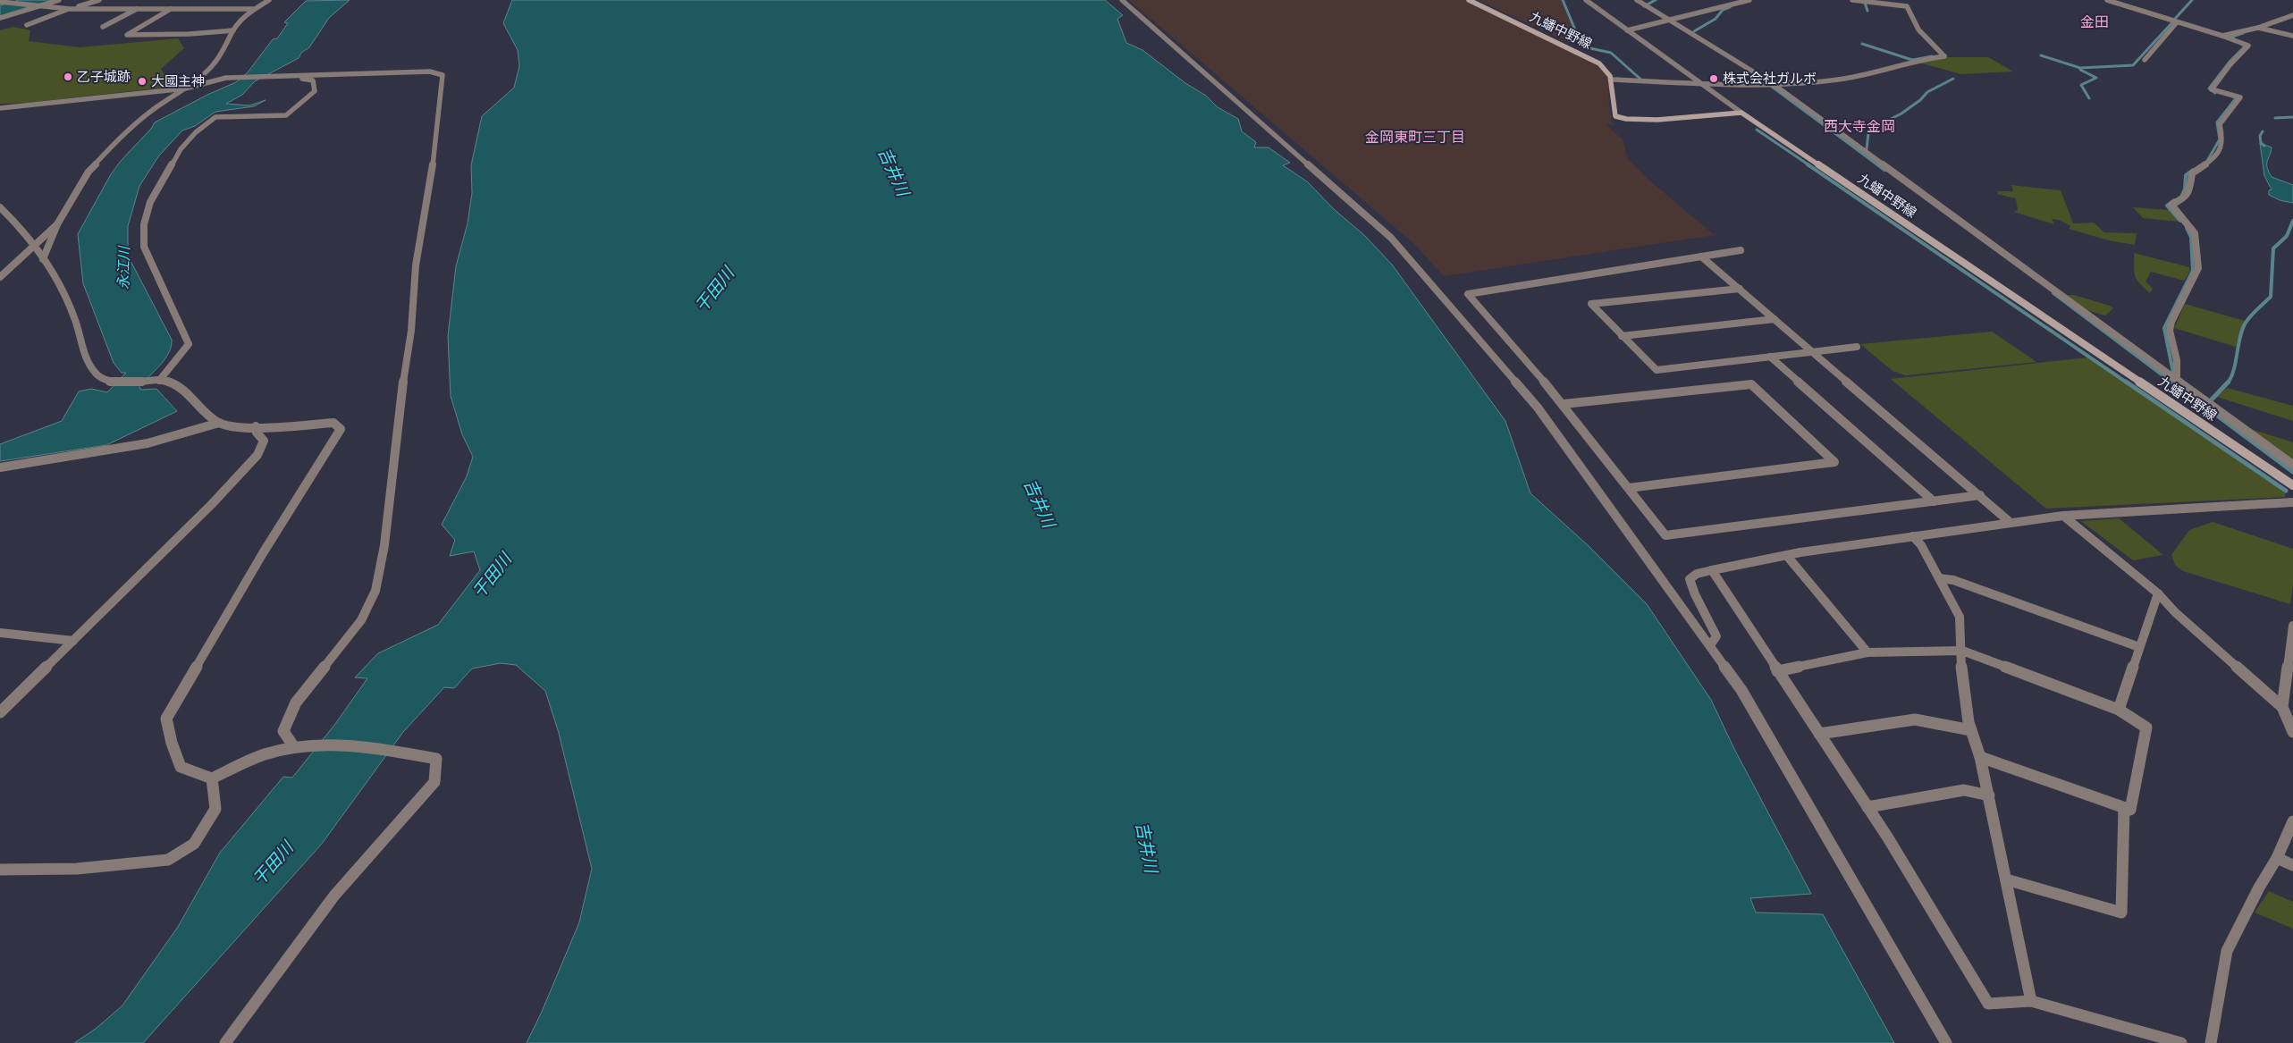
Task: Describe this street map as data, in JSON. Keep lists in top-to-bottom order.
{
  "streets": {
    "main road": ["九蟠中野線"]
  },
  "districts": ["金田", "西大寺金岡", "金岡東町三丁目"],
  "water": ["吉井川", "永江川", "干田川"],
  "places": ["乙子城跡", "株式会社ガルボ", "大國主神"]
}
